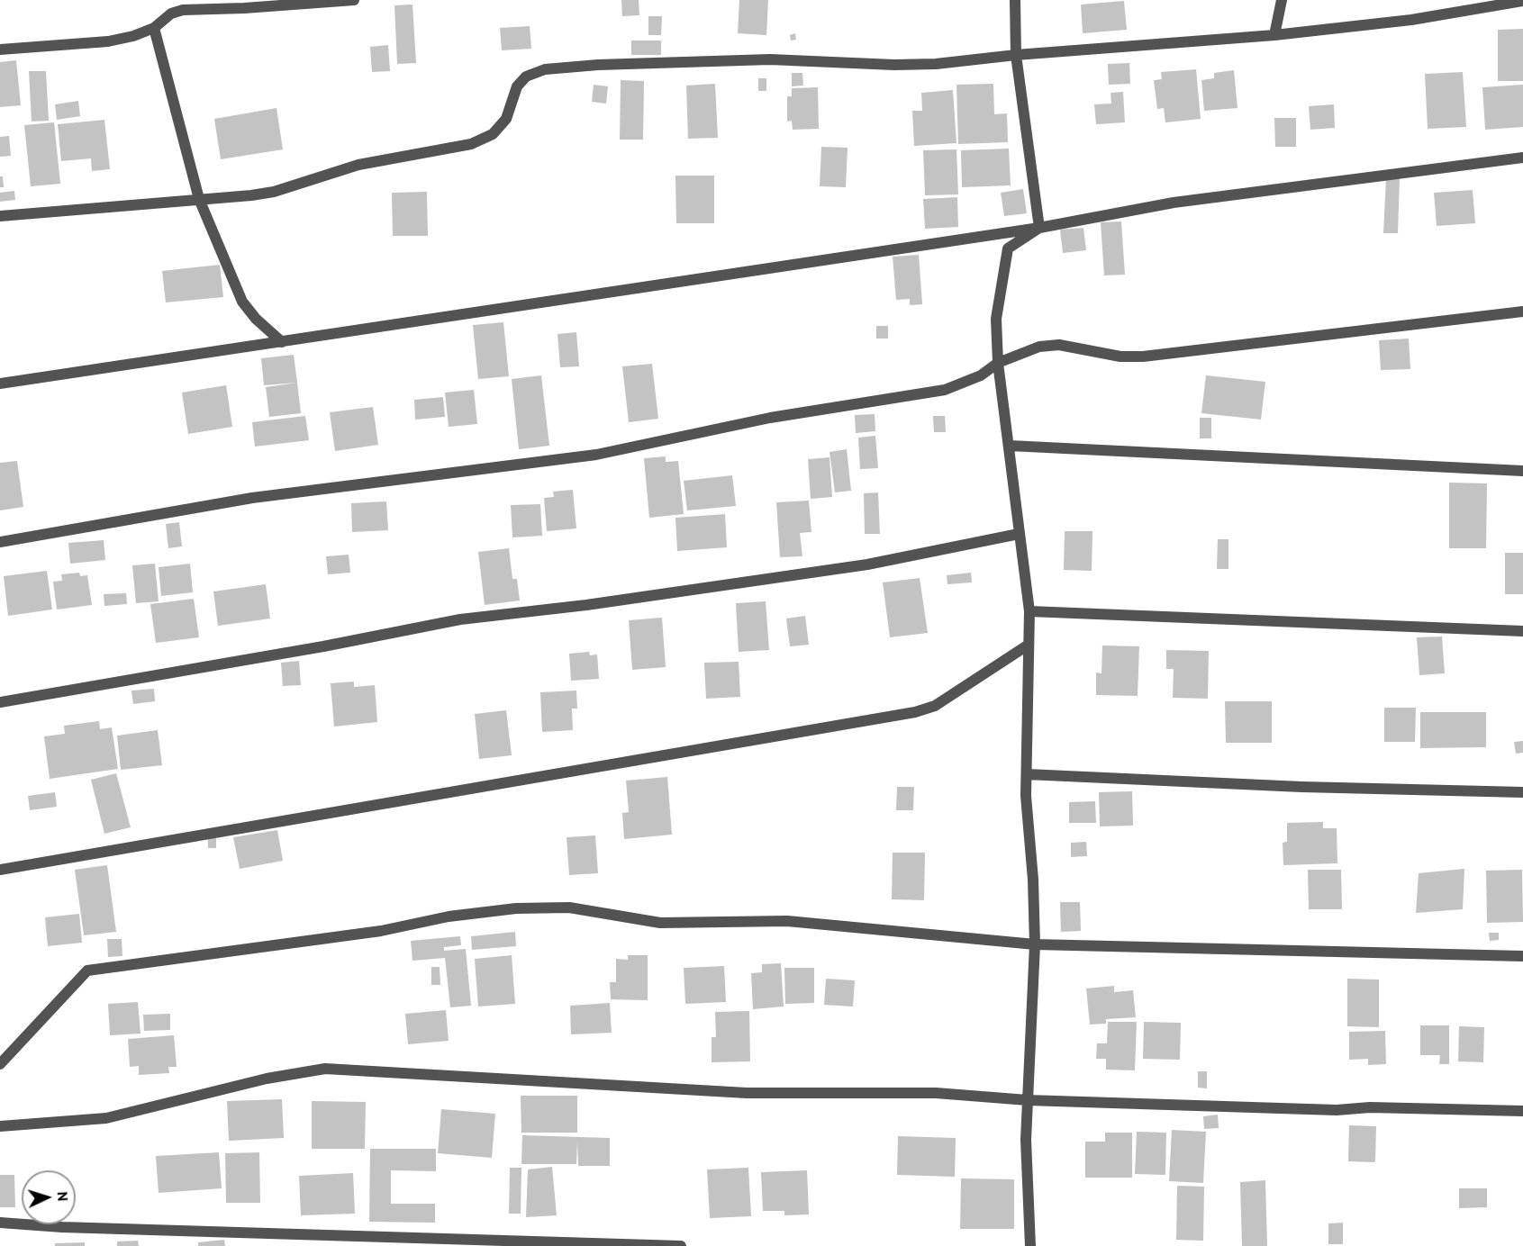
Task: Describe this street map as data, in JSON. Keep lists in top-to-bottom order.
{
  "north": "right"
}
